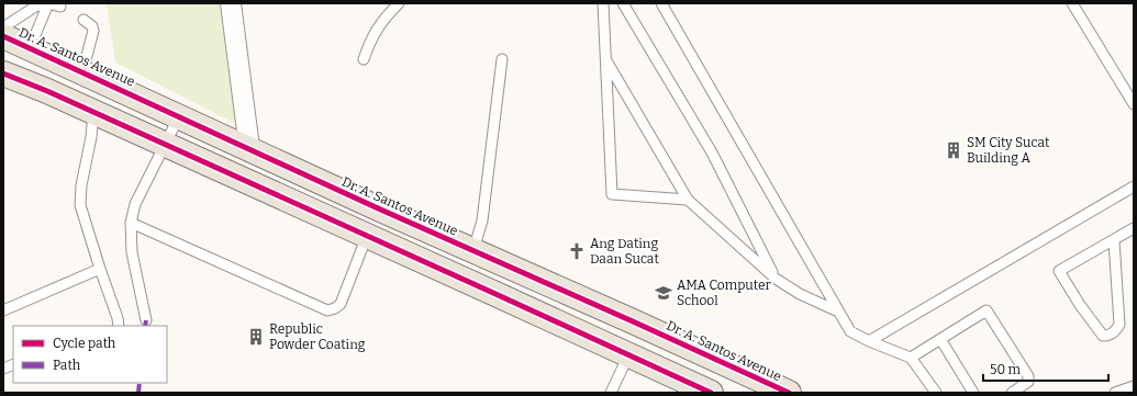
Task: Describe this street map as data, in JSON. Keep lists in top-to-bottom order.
{
  "streets": {
    "main road": ["Dr. A. Santos Avenue"]
  },
  "places": {
    "building": ["SM City Sucat Building A", "Republic Powder Coating"],
    "church": ["Ang Dating Daan Sucat"],
    "school or university": ["AMA Computer School"]
  },
  "legend": ["Cycle path", "Path"],
  "scale_bar": "50 m"
}
